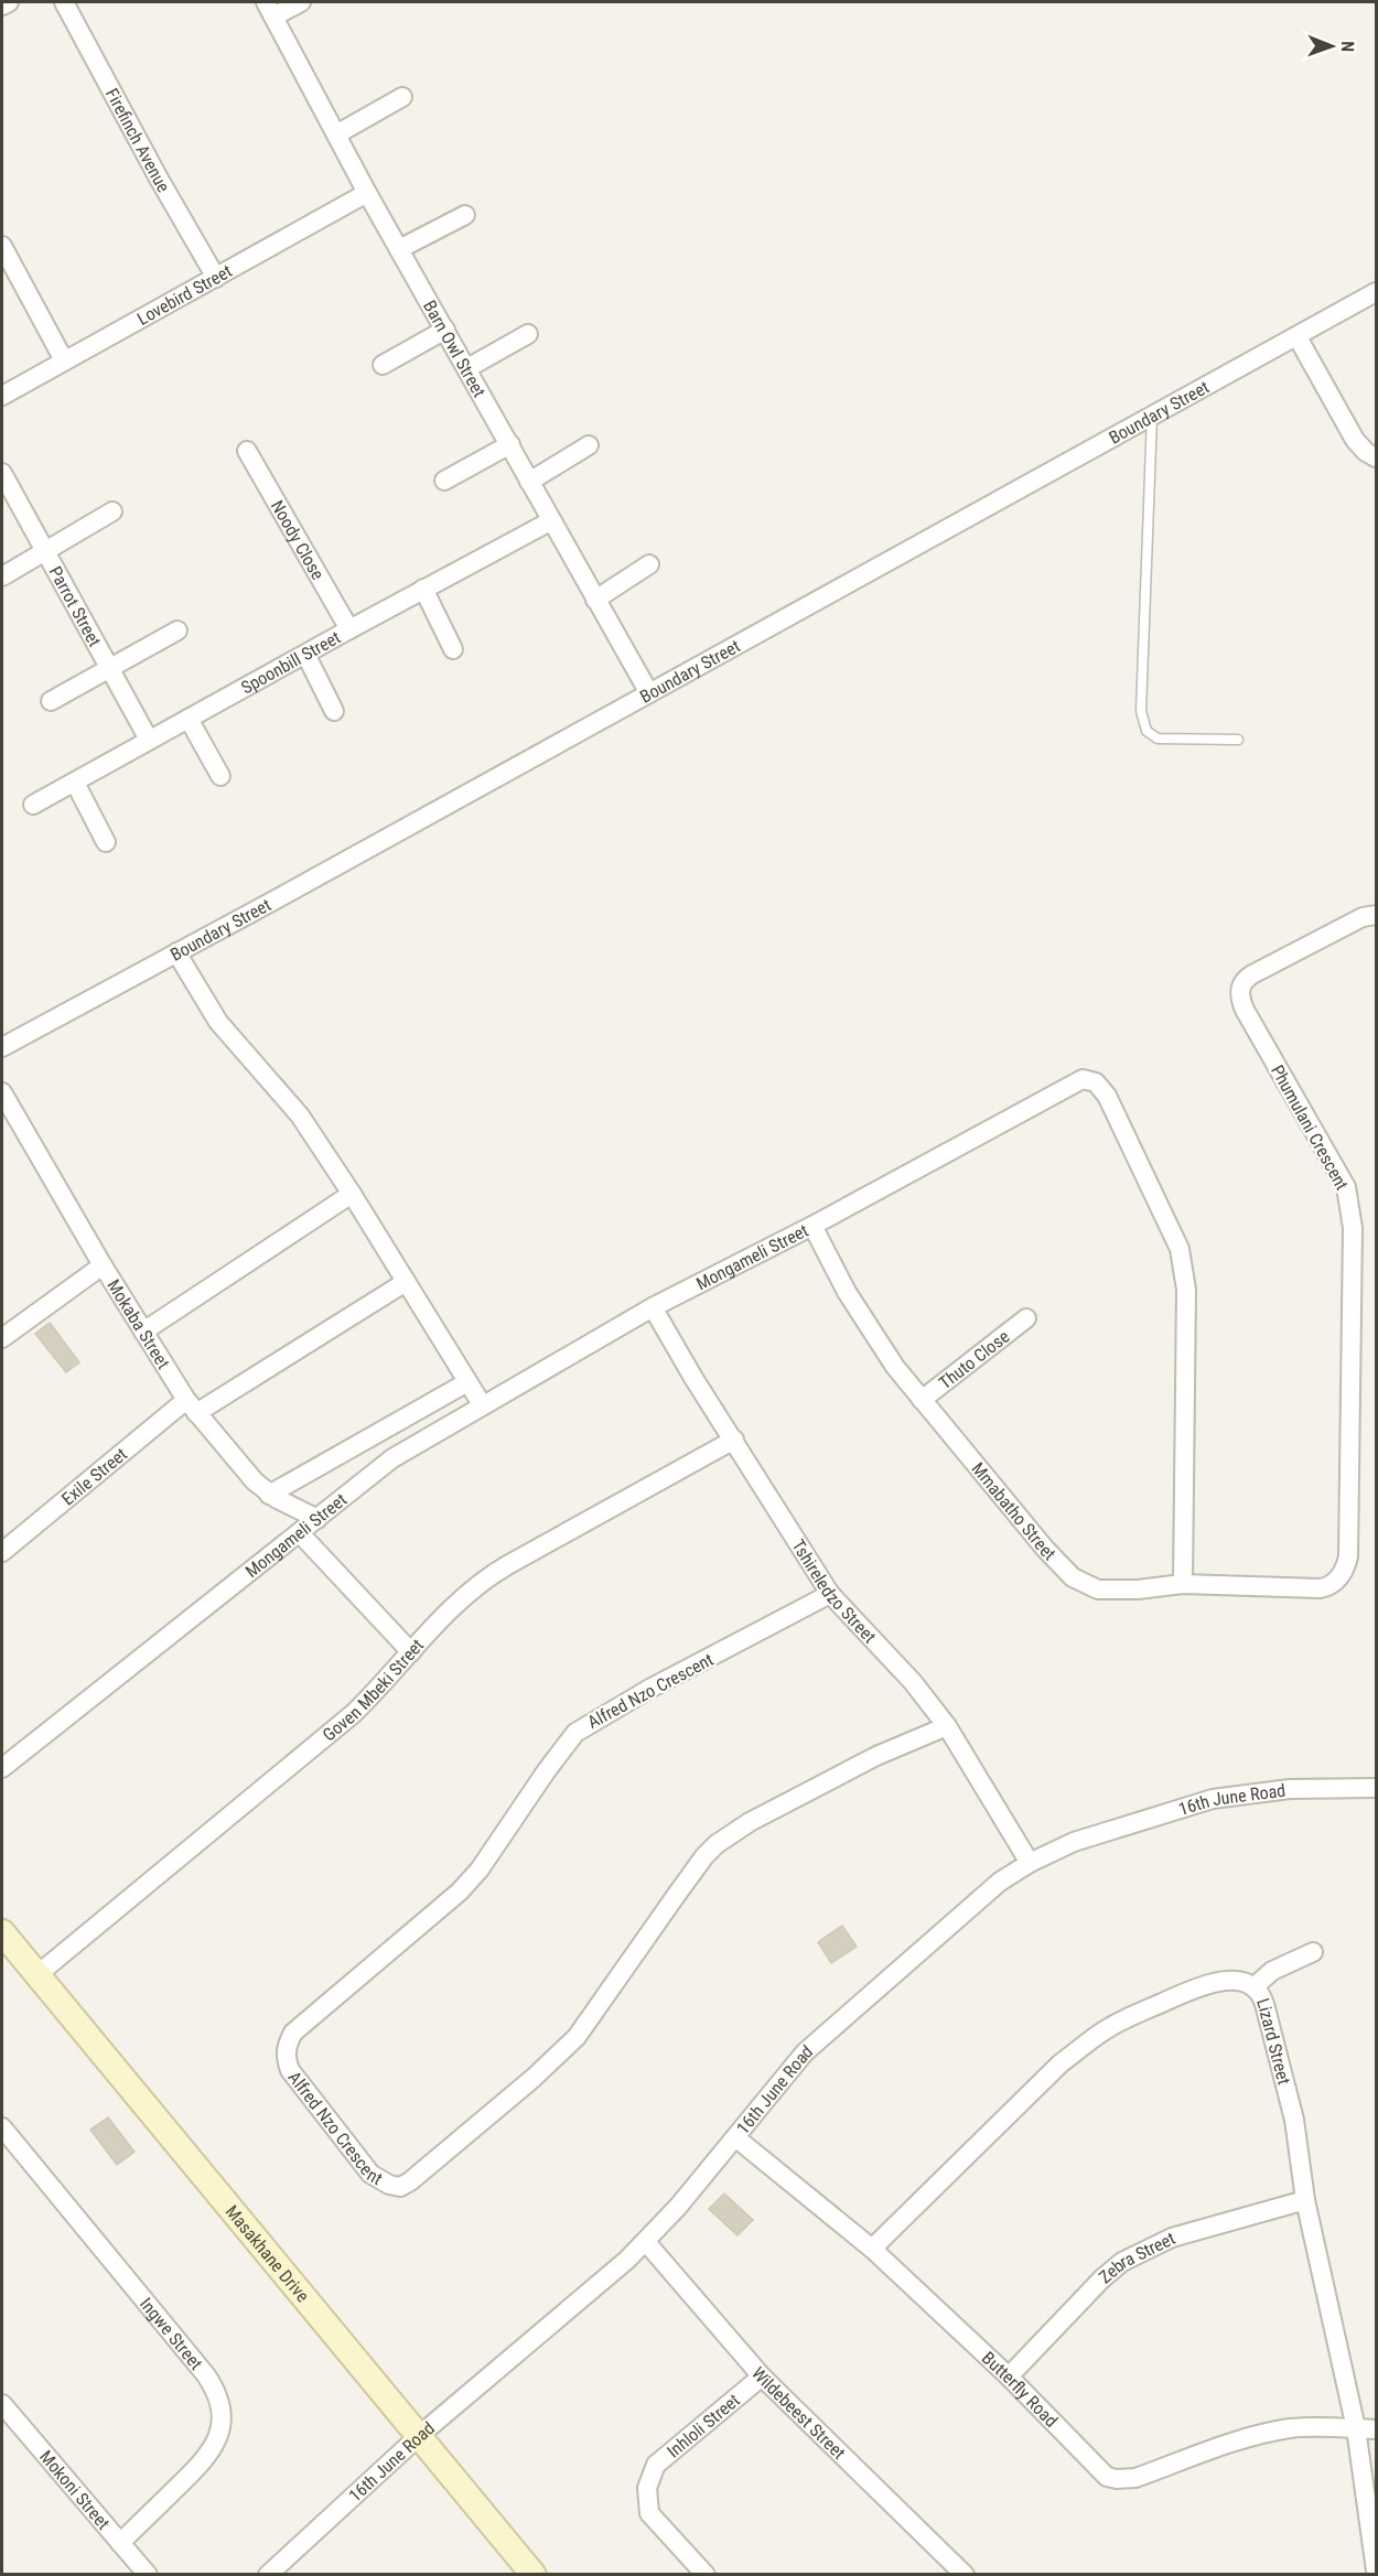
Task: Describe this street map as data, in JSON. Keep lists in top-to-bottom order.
{
  "streets": {
    "street": [
      "Firefinch Avenue",
      "Lovebird Street",
      "Barn Owl Street",
      "Boundary Street",
      "Noody Close",
      "Parrot Street",
      "Spoonbill Street",
      "Phumulani Crescent",
      "Mongameli Street",
      "Mokaba Street",
      "Thuto Close",
      "Exile Street",
      "Mmabatho Street",
      "Tshireledzo Street",
      "Goven Mbeki Street",
      "Alfred Nzo Crescent",
      "16th June Road",
      "Lizard Street",
      "Masakhane Drive",
      "Zebra Street",
      "Ingwe Street",
      "Butterfly Road",
      "Wildebeest Street",
      "Inhloli Street",
      "Mokoni Street"
    ]
  },
  "crossings": [
    ["Firefinch Avenue", "Lovebird Street"],
    ["Lovebird Street", "Barn Owl Street"],
    ["Barn Owl Street", "Boundary Street"],
    ["Barn Owl Street", "Spoonbill Street"],
    ["Noody Close", "Spoonbill Street"],
    ["Parrot Street", "Spoonbill Street"],
    ["Phumulani Crescent", "Mmabatho Street"],
    ["Mongameli Street", "Mokaba Street"],
    ["Mongameli Street", "Mmabatho Street"],
    ["Mongameli Street", "Tshireledzo Street"],
    ["Mokaba Street", "Exile Street"],
    ["Thuto Close", "Mmabatho Street"],
    ["Tshireledzo Street", "Goven Mbeki Street"],
    ["Tshireledzo Street", "Alfred Nzo Crescent"],
    ["Tshireledzo Street", "16th June Road"],
    ["Goven Mbeki Street", "Masakhane Drive"],
    ["16th June Road", "Masakhane Drive"],
    ["16th June Road", "Butterfly Road"],
    ["16th June Road", "Wildebeest Street"],
    ["Lizard Street", "Zebra Street"],
    ["Lizard Street", "Butterfly Road"],
    ["Zebra Street", "Butterfly Road"],
    ["Ingwe Street", "Mokoni Street"],
    ["Wildebeest Street", "Inhloli Street"]
  ],
  "north": "right"
}
